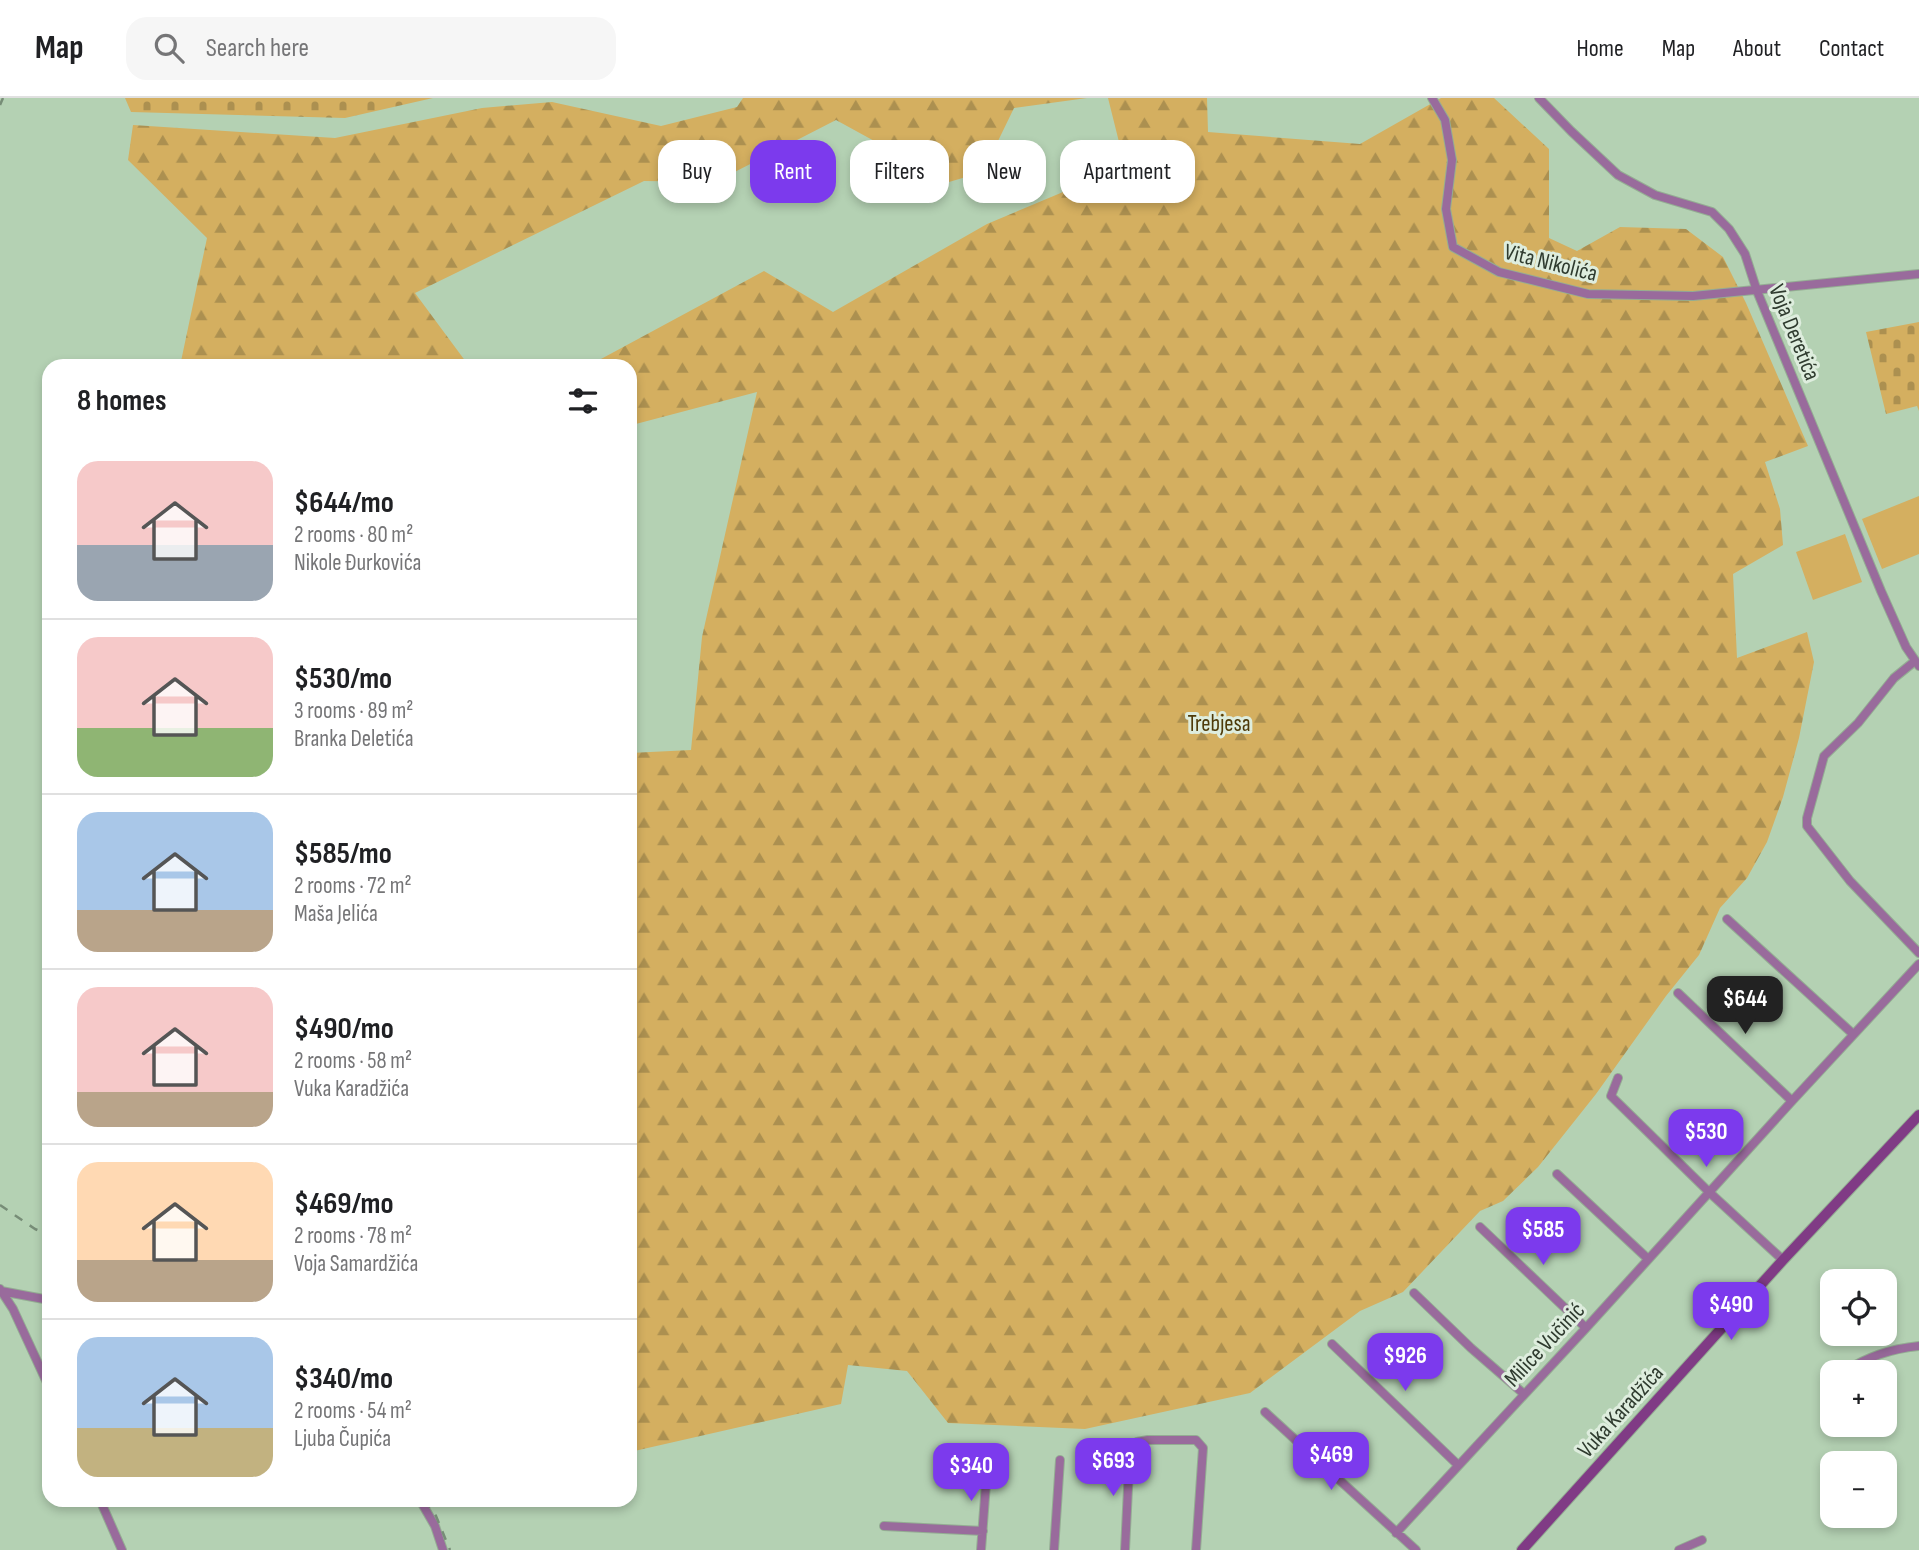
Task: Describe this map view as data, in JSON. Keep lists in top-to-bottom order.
{
  "streets": {
    "street": [
      "Vita Nikolića",
      "Voja Deretića",
      "Milice Vučinić",
      "Vuka Karadžića"
    ]
  },
  "crossings": [
    ["Vita Nikolića", "Voja Deretića"]
  ],
  "parks": ["Trebjesa"],
  "page": {
    "header": "Map",
    "search": "Search here",
    "nav": [
      "Home",
      "Map",
      "About",
      "Contact"
    ],
    "chip": [
      "Buy",
      "Rent",
      "Filters",
      "New",
      "Apartment"
    ],
    "heading": "8 homes",
    "list": [
      {
        "name": "$644/mo",
        "note": "2 rooms · 80 m² · Nikole Đurkovića"
      },
      {
        "name": "$530/mo",
        "note": "3 rooms · 89 m² · Branka Deletića"
      },
      {
        "name": "$585/mo",
        "note": "2 rooms · 72 m² · Maša Jelića"
      },
      {
        "name": "$490/mo",
        "note": "2 rooms · 58 m² · Vuka Karadžića"
      },
      {
        "name": "$469/mo",
        "note": "2 rooms · 78 m² · Voja Samardžića"
      },
      {
        "name": "$340/mo",
        "note": "2 rooms · 54 m² · Ljuba Čupića"
      }
    ],
    "price": [
      "$644",
      "$530",
      "$585",
      "$490",
      "$926",
      "$469",
      "$693",
      "$340"
    ],
    "map_buttons": ["+", "−"]
  }
}
